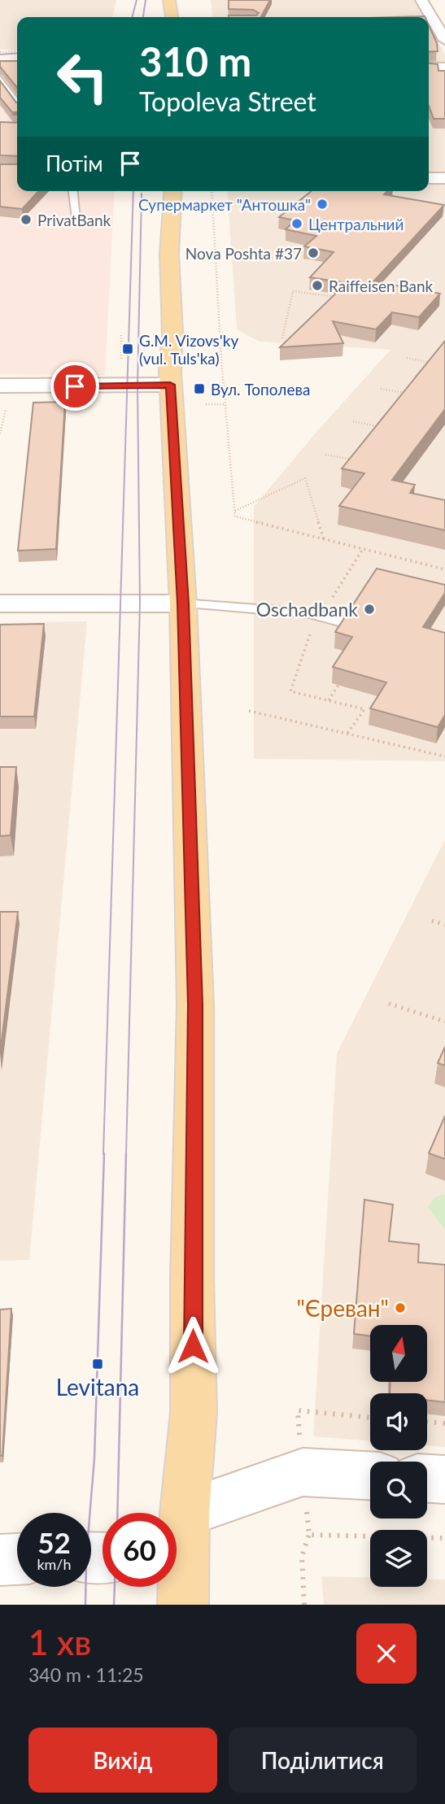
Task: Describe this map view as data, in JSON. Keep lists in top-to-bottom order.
{
  "places": {
    "other": [
      "Супермаркет \"Антошка\"",
      "PrivatBank",
      "Центральний",
      "Nova Poshta #37",
      "Raiffeisen Bank",
      "Oschadbank",
      "\"Єреван\""
    ],
    "transit": ["G.M. Vizovs'ky (vul. Tuls'ka)", "Вул. Тополева", "Levitana"]
  },
  "north": "top",
  "page": {
    "turn": ["310 m", "Topoleva Street"],
    "then": "Потім",
    "speed": "52 km/h",
    "limit": "60",
    "heading": ["1 хв", "340 m · 11:25"],
    "buttons": ["Вихід", "Поділитися"]
  }
}
